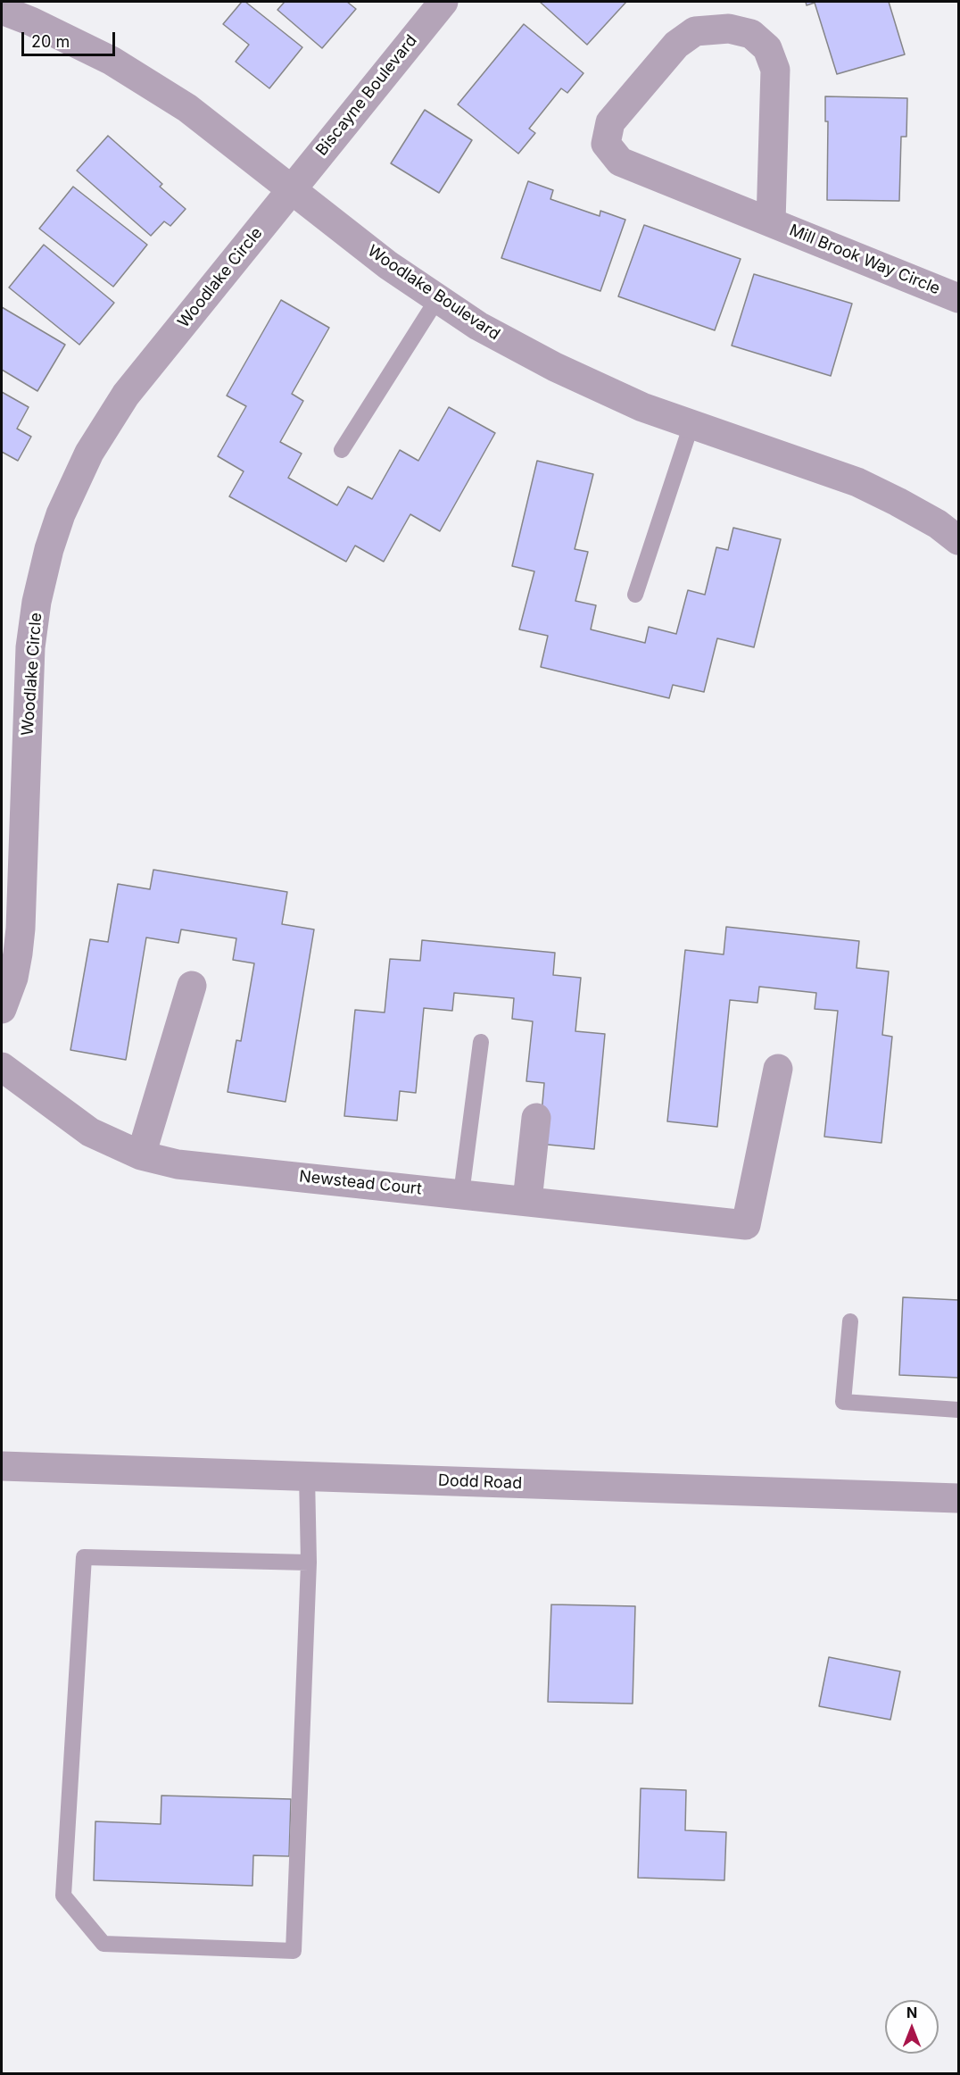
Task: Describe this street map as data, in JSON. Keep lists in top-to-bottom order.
{
  "streets": {
    "street": [
      "Biscayne Boulevard",
      "Mill Brook Way Circle",
      "Woodlake Circle",
      "Woodlake Boulevard",
      "Newstead Court",
      "Dodd Road"
    ]
  },
  "crossings": [
    ["Biscayne Boulevard", "Woodlake Circle"],
    ["Biscayne Boulevard", "Woodlake Boulevard"],
    ["Woodlake Circle", "Woodlake Boulevard"]
  ],
  "scale_bar": "20 m",
  "north": "top"
}
